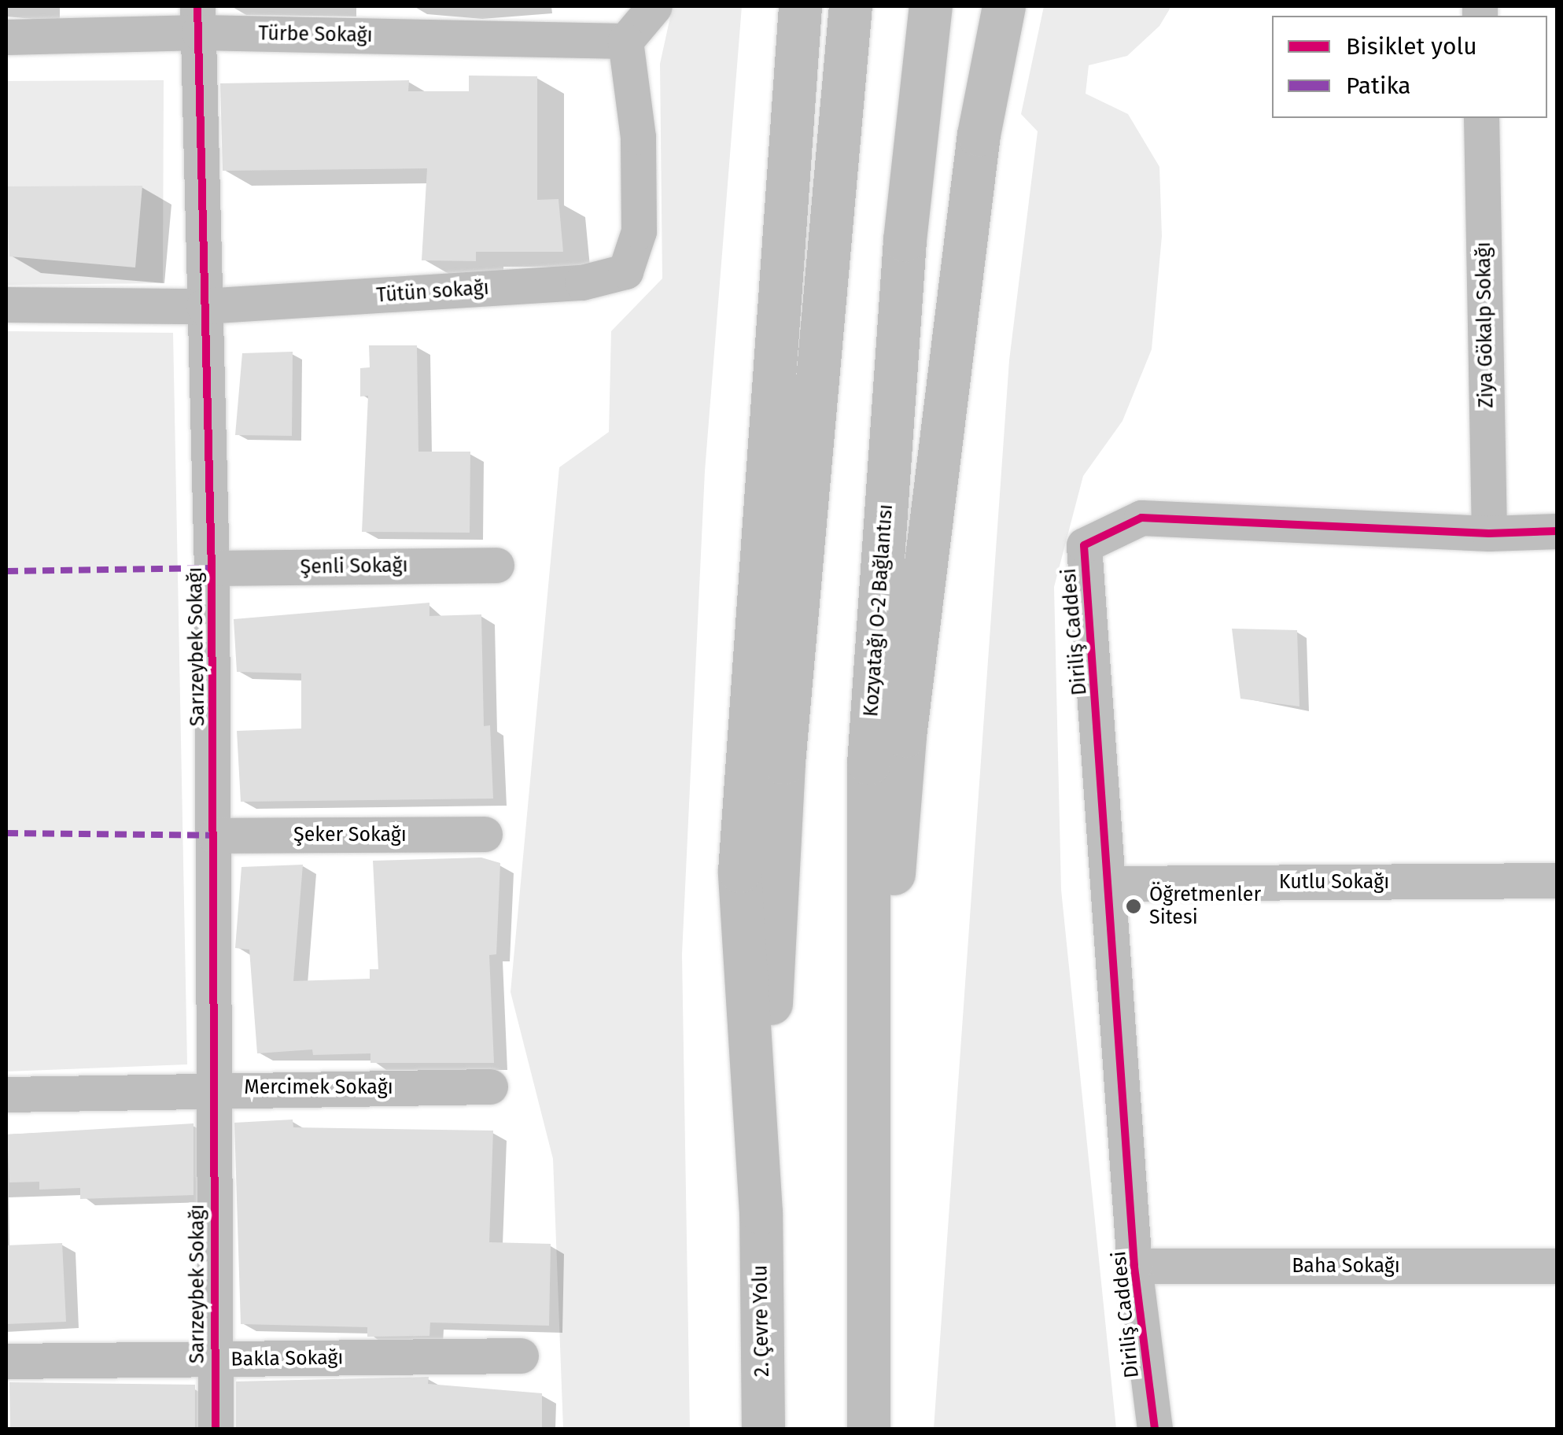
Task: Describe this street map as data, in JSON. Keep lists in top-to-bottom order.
{
  "streets": {
    "highway": ["Kozyatağı O-2 Bağlantısı", "2. Çevre Yolu"],
    "street": [
      "Türbe Sokağı",
      "Tütün sokağı",
      "Ziya Gökalp Sokağı",
      "Şenli Sokağı",
      "Diriliş Caddesi",
      "Sarızeybek Sokağı",
      "Şeker Sokağı",
      "Kutlu Sokağı",
      "Mercimek Sokağı",
      "Baha Sokağı",
      "Bakla Sokağı"
    ]
  },
  "crossings": [
    ["Türbe Sokağı", "Tütün sokağı"],
    ["Türbe Sokağı", "Sarızeybek Sokağı"],
    ["Tütün sokağı", "Sarızeybek Sokağı"],
    ["Ziya Gökalp Sokağı", "Diriliş Caddesi"],
    ["Şenli Sokağı", "Sarızeybek Sokağı"],
    ["Diriliş Caddesi", "Kutlu Sokağı"],
    ["Diriliş Caddesi", "Baha Sokağı"],
    ["Sarızeybek Sokağı", "Şeker Sokağı"],
    ["Sarızeybek Sokağı", "Mercimek Sokağı"],
    ["Sarızeybek Sokağı", "Bakla Sokağı"]
  ],
  "places": ["Öğretmenler Sitesi"],
  "legend": ["Bisiklet yolu", "Patika"]
}
